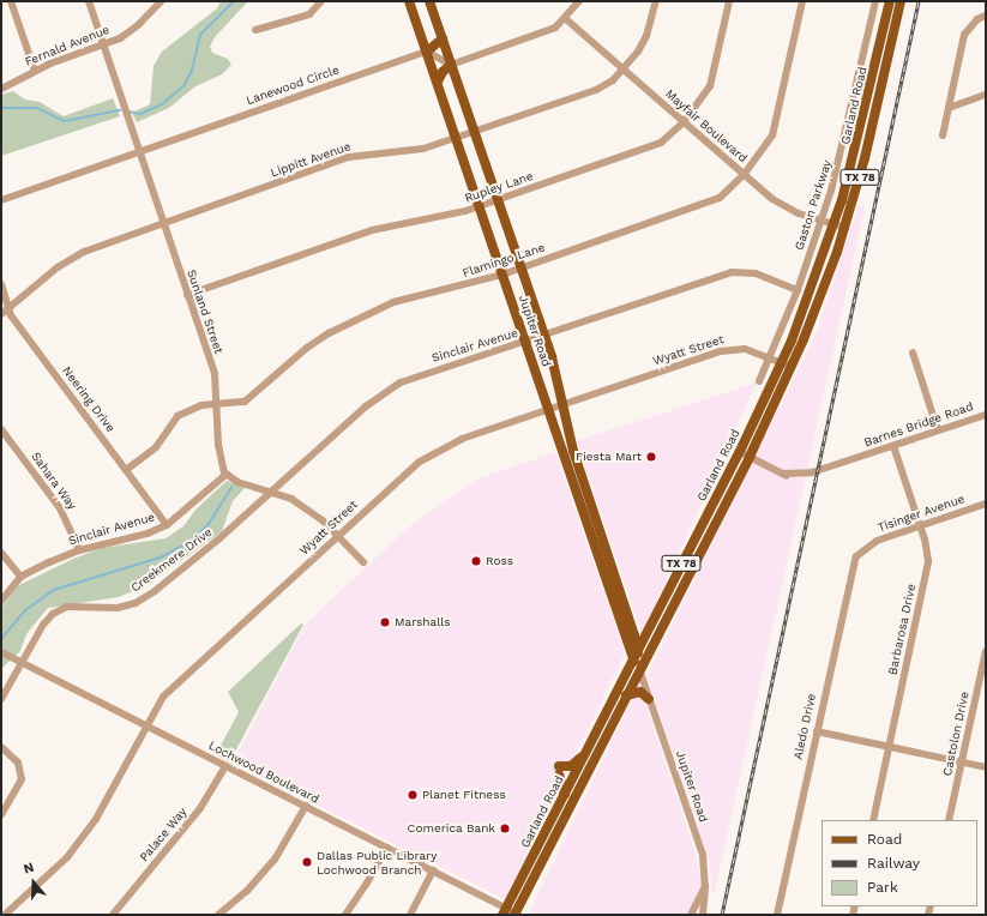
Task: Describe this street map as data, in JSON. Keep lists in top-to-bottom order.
{
  "streets": {
    "main road": ["Garland Road", "TX 78", "Jupiter Road"],
    "street": [
      "Fernald Avenue",
      "Lanewood Circle",
      "Mayfair Boulevard",
      "Lippitt Avenue",
      "Rupley Lane",
      "Gaston Parkway",
      "Flamingo Lane",
      "Sunland Street",
      "Sinclair Avenue",
      "Wyatt Street",
      "Neering Drive",
      "Barnes Bridge Road",
      "Sahara Way",
      "Tisinger Avenue",
      "Creekmere Drive",
      "Barbarosa Drive",
      "Aledo Drive",
      "Castolon Drive",
      "Lochwood Boulevard",
      "Palace Way"
    ]
  },
  "crossings": [
    ["Fernald Avenue", "Sunland Street"],
    ["Lanewood Circle", "Sunland Street"],
    ["Lanewood Circle", "Jupiter Road"],
    ["Garland Road", "Mayfair Boulevard"],
    ["Garland Road", "Jupiter Road"],
    ["Garland Road", "Wyatt Street"],
    ["Garland Road", "Barnes Bridge Road"],
    ["Garland Road", "Lochwood Boulevard"],
    ["Mayfair Boulevard", "Lippitt Avenue"],
    ["Mayfair Boulevard", "Rupley Lane"],
    ["Mayfair Boulevard", "Gaston Parkway"],
    ["Mayfair Boulevard", "Flamingo Lane"],
    ["Lippitt Avenue", "Sunland Street"],
    ["Lippitt Avenue", "Jupiter Road"],
    ["Lippitt Avenue", "Neering Drive"],
    ["Rupley Lane", "Sunland Street"],
    ["Rupley Lane", "Jupiter Road"],
    ["Gaston Parkway", "Sinclair Avenue"],
    ["Gaston Parkway", "Wyatt Street"],
    ["Flamingo Lane", "Sunland Street"],
    ["Flamingo Lane", "Jupiter Road"],
    ["Flamingo Lane", "Neering Drive"],
    ["Sunland Street", "Sinclair Avenue"],
    ["Jupiter Road", "Sinclair Avenue"],
    ["Jupiter Road", "Wyatt Street"],
    ["Sinclair Avenue", "Neering Drive"],
    ["Sinclair Avenue", "Sahara Way"],
    ["Sinclair Avenue", "Creekmere Drive"],
    ["Wyatt Street", "Lochwood Boulevard"],
    ["Barnes Bridge Road", "Barbarosa Drive"],
    ["Tisinger Avenue", "Barbarosa Drive"],
    ["Tisinger Avenue", "Aledo Drive"],
    ["Creekmere Drive", "Lochwood Boulevard"],
    ["Lochwood Boulevard", "Palace Way"]
  ],
  "places": [
    "Fiesta Mart",
    "Ross",
    "Marshalls",
    "Planet Fitness",
    "Comerica Bank",
    "Dallas Public Library Lochwood Branch"
  ],
  "legend": ["Road", "Railway", "Park"],
  "north": "top"
}
